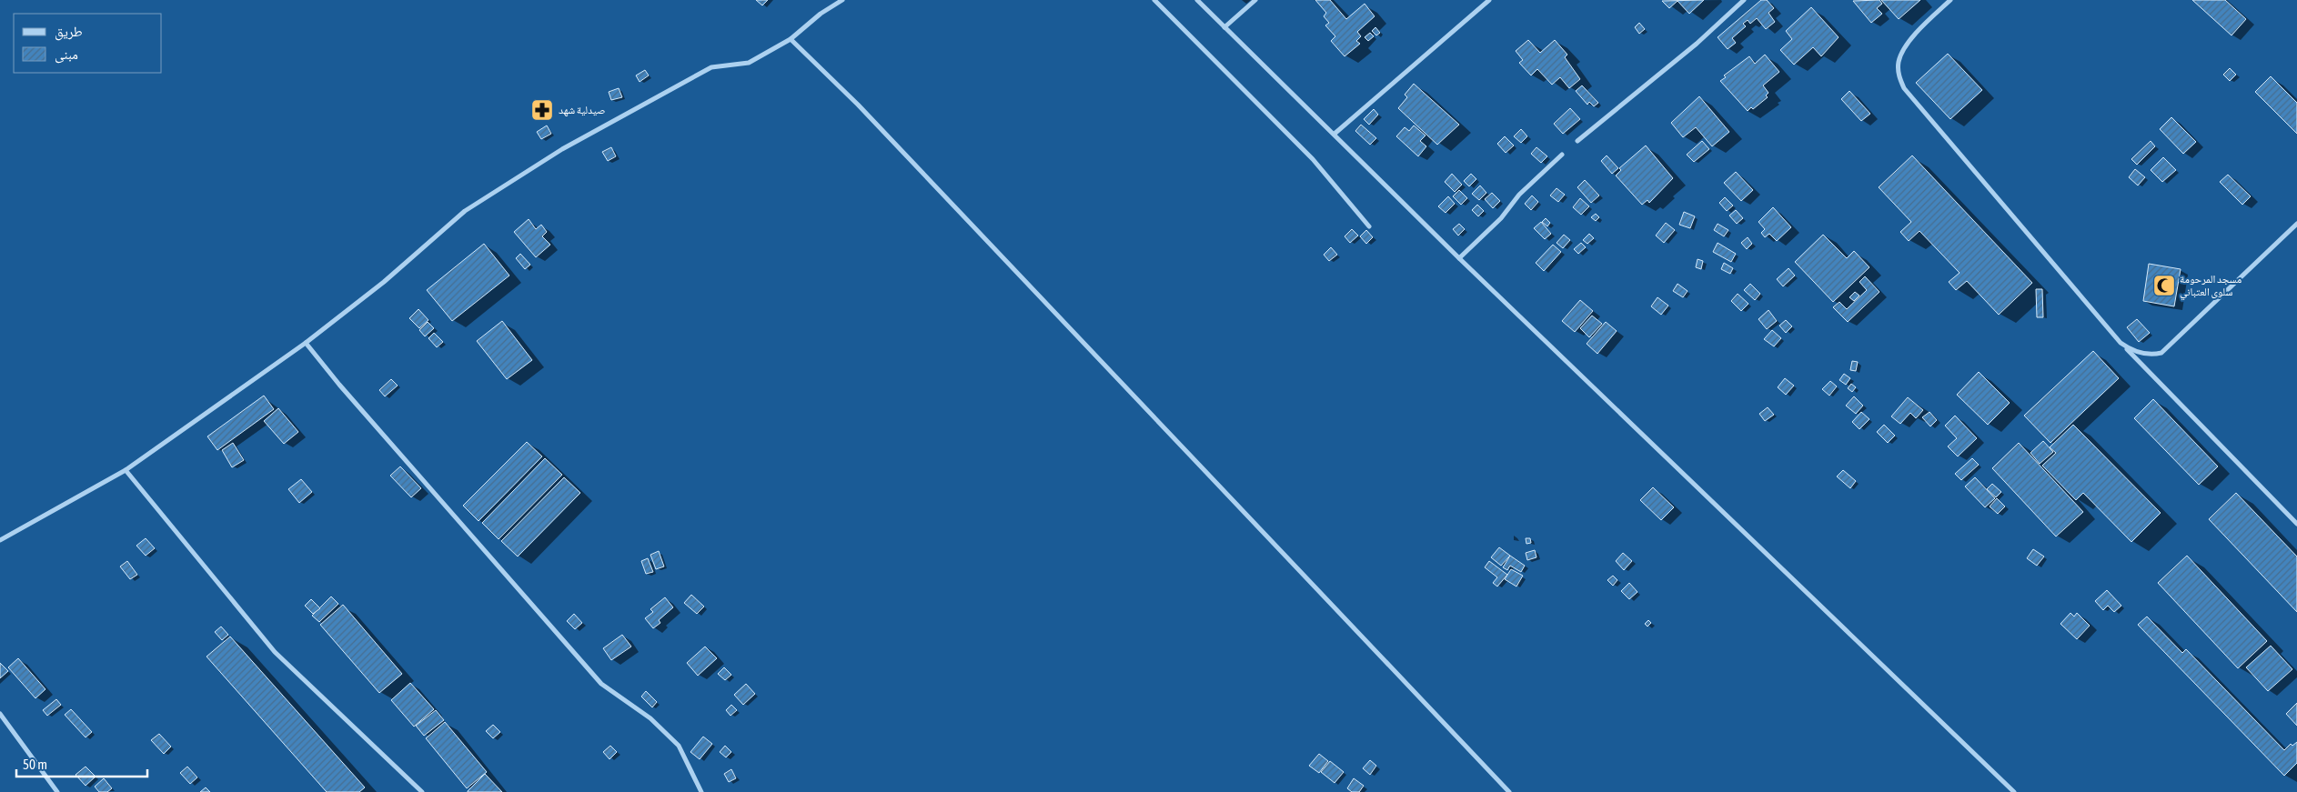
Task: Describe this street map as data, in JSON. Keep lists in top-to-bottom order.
{
  "places": {
    "pharmacy": ["صيدلية شهد"],
    "mosque": ["مسجد المرحومة سلوى العتباني"]
  },
  "legend": ["طريق", "مبنى"],
  "scale_bar": "50 m"
}
